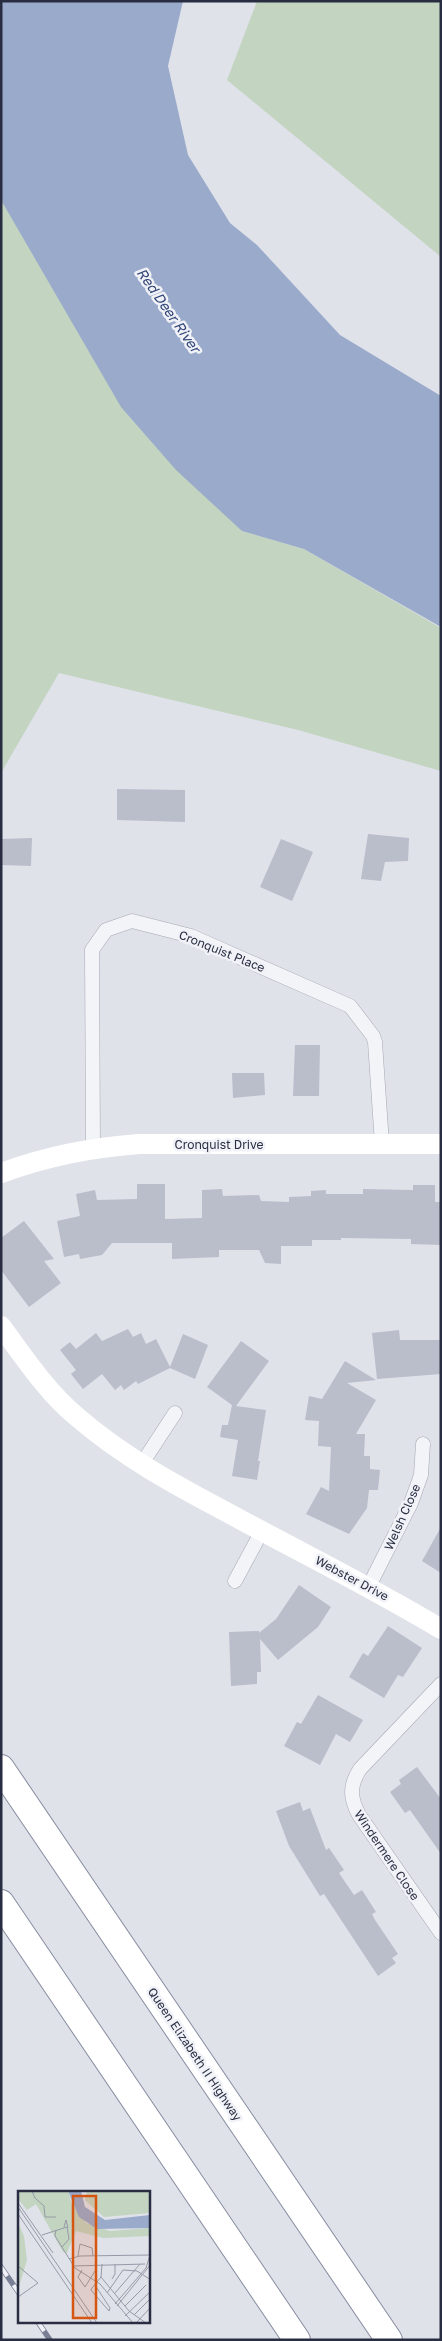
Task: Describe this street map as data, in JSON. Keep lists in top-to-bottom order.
{
  "streets": {
    "highway": ["Queen Elizabeth II Highway"],
    "street": [
      "Cronquist Place",
      "Cronquist Drive",
      "Welsh Close",
      "Webster Drive",
      "Windermere Close"
    ]
  },
  "crossings": [
    ["Cronquist Place", "Cronquist Drive"],
    ["Welsh Close", "Webster Drive"]
  ],
  "water": ["Red Deer River"]
}
